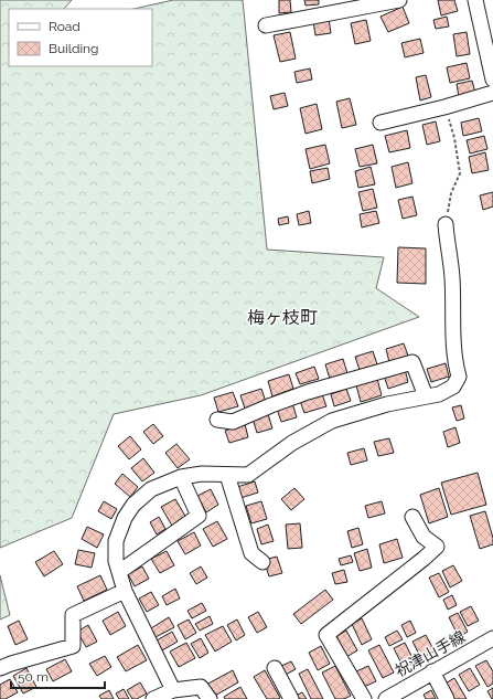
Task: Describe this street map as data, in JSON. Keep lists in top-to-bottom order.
{
  "streets": {
    "street": ["祝津山手線"]
  },
  "districts": ["梅ヶ枝町"],
  "legend": ["Road", "Building"],
  "scale_bar": "50 m"
}
